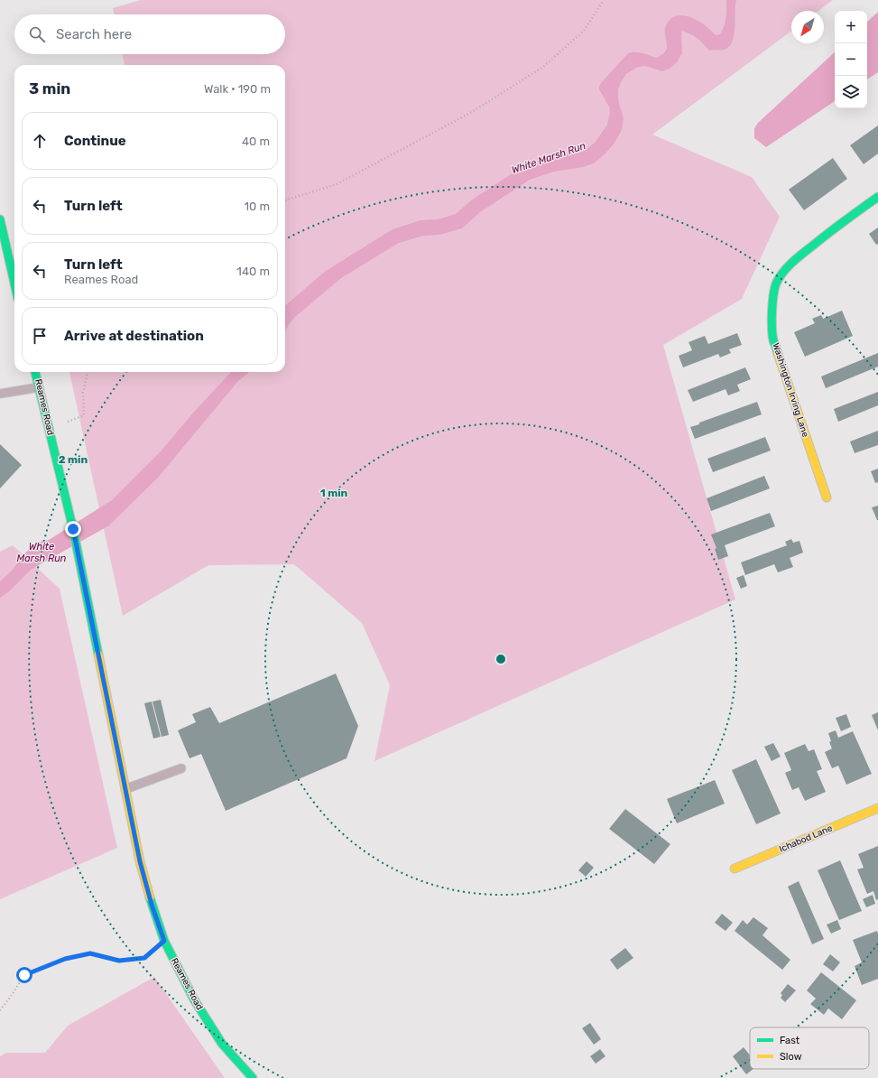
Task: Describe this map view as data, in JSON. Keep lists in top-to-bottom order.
{
  "streets": {
    "street": ["Washington Irving Lane", "Reames Road", "Ichabod Lane"]
  },
  "water": ["White Marsh Run"],
  "legend": ["Fast", "Slow"],
  "north": "bottom left",
  "page": {
    "map_buttons": ["+", "−"],
    "search": "Search here",
    "heading": ["3 min", "Walk · 190 m"],
    "list": [
      ["Continue", "40 m"],
      ["Turn left", "10 m"],
      ["Turn left", "Reames Road", "140 m"],
      "Arrive at destination"
    ]
  },
  "rings": ["2 min", "1 min"]
}
